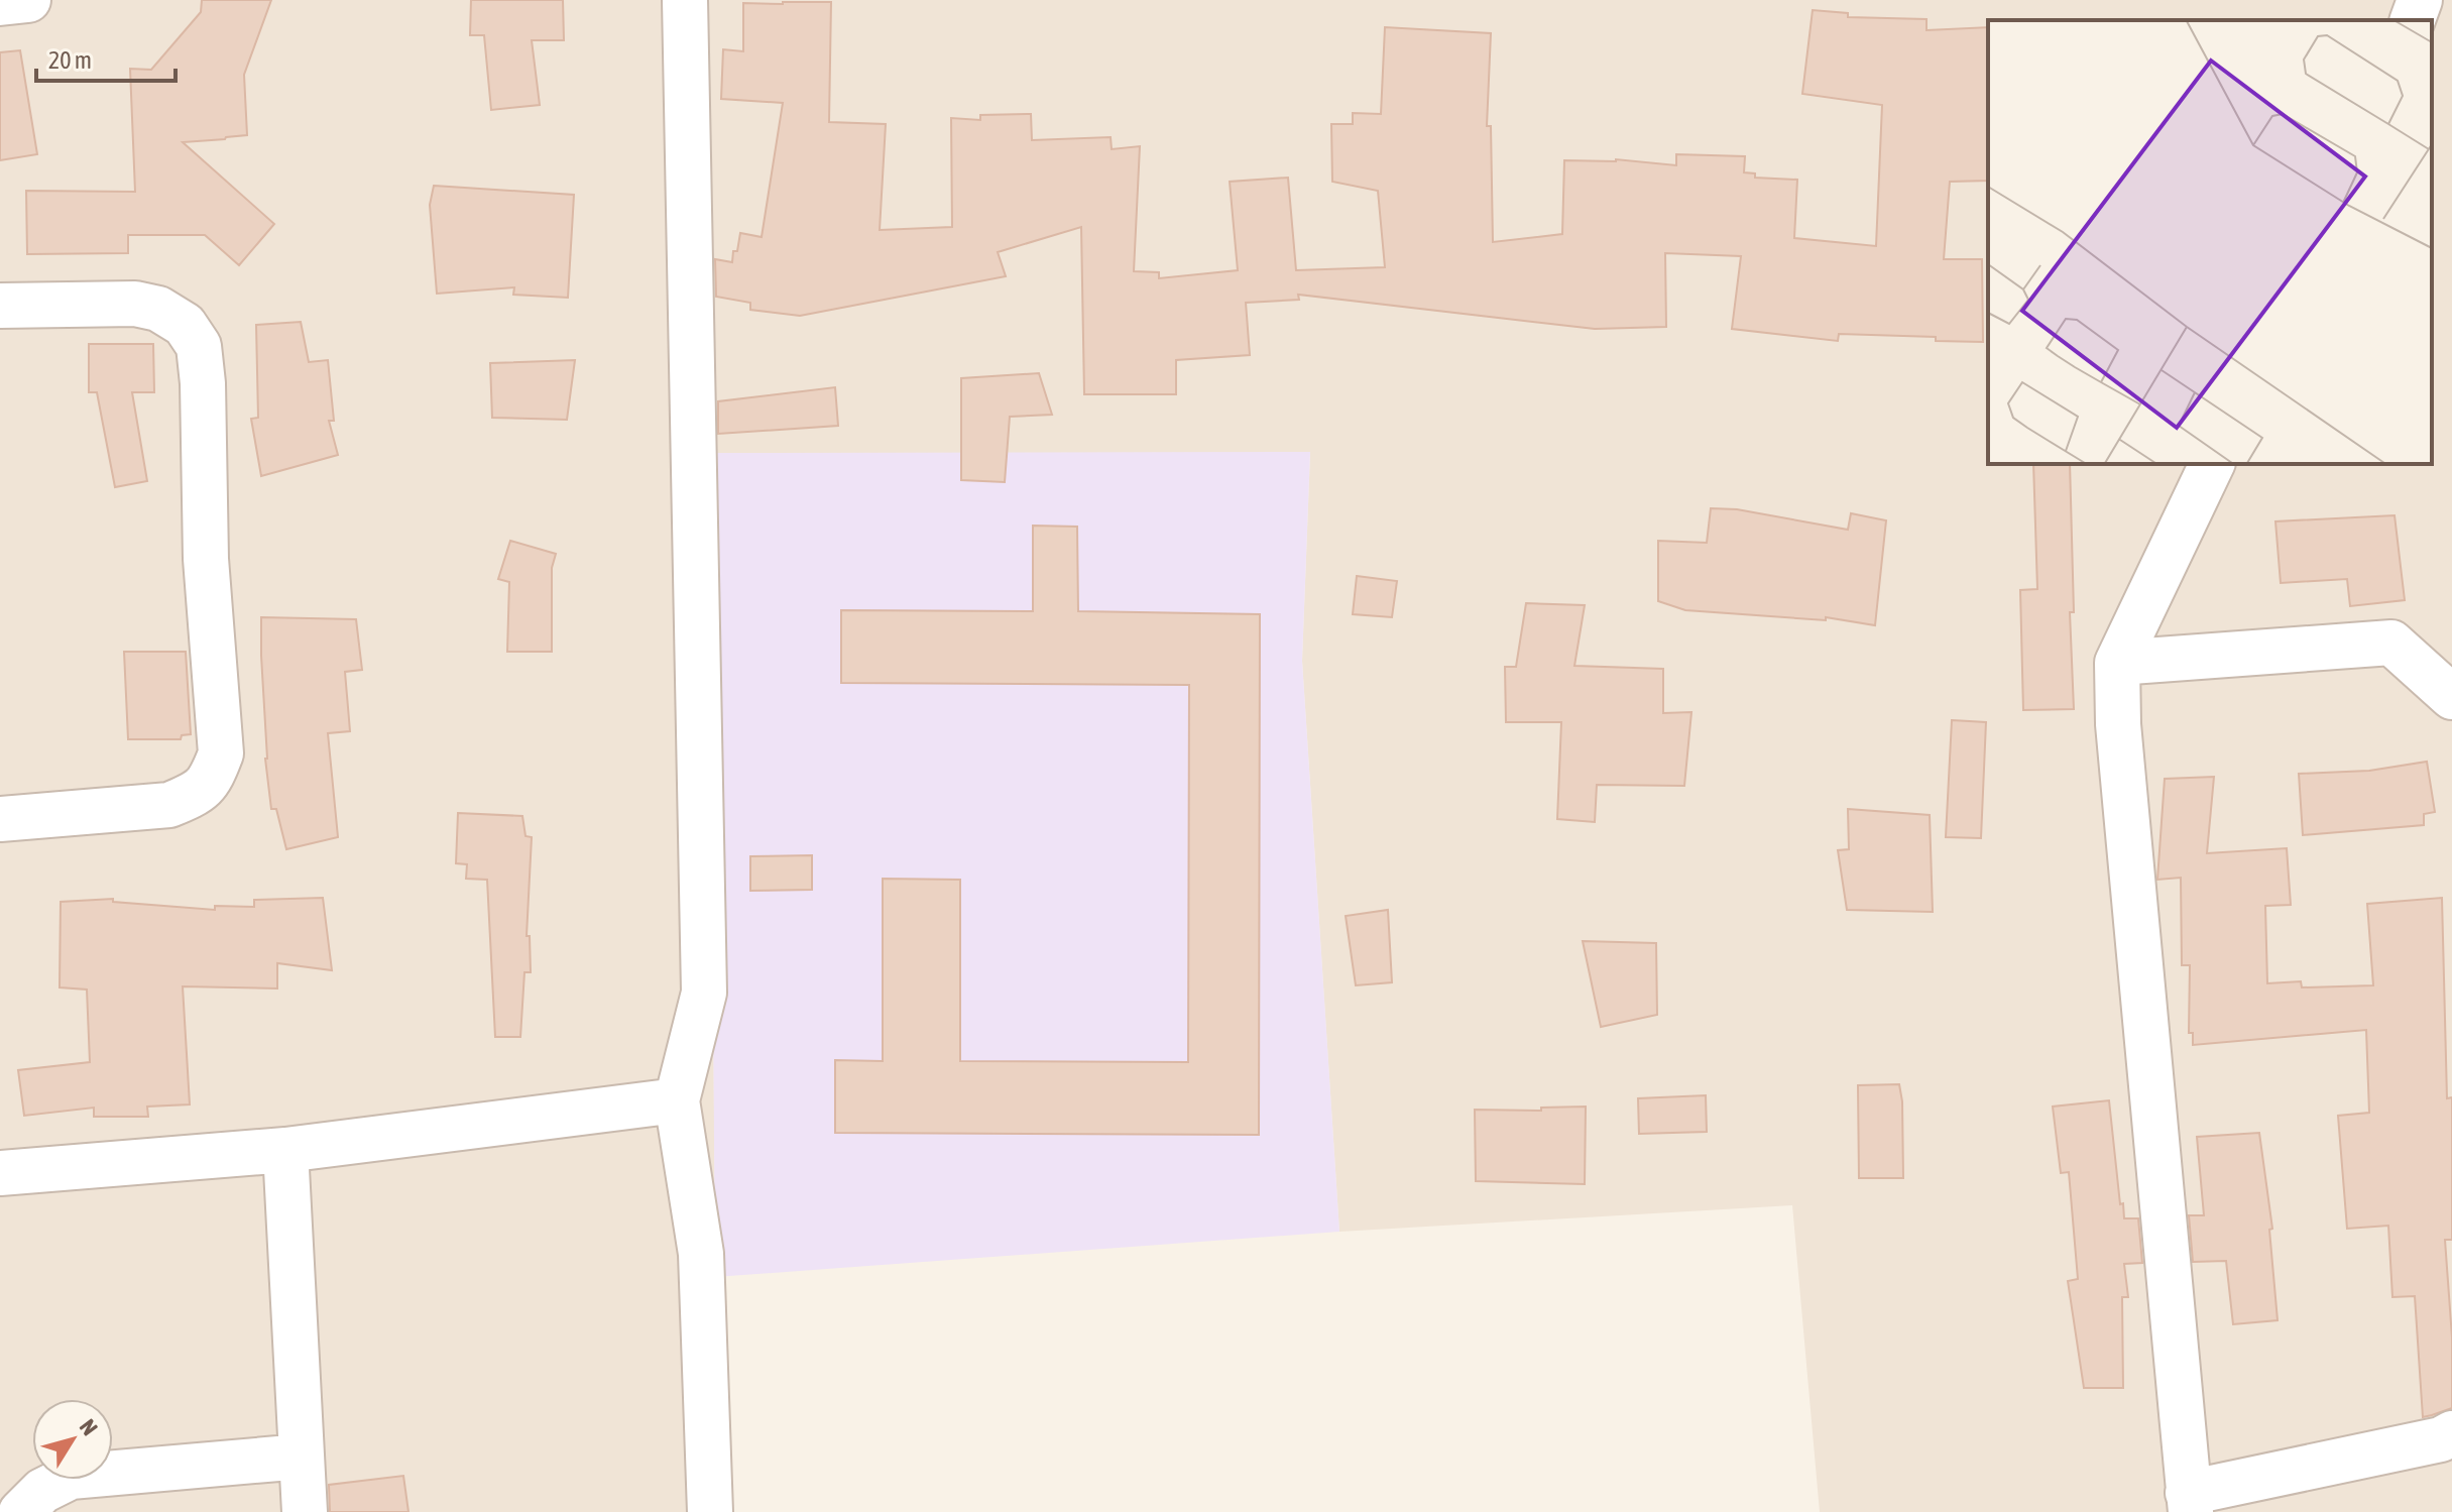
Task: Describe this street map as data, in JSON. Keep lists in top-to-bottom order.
{
  "scale_bar": "20 m",
  "north": "top right"
}
